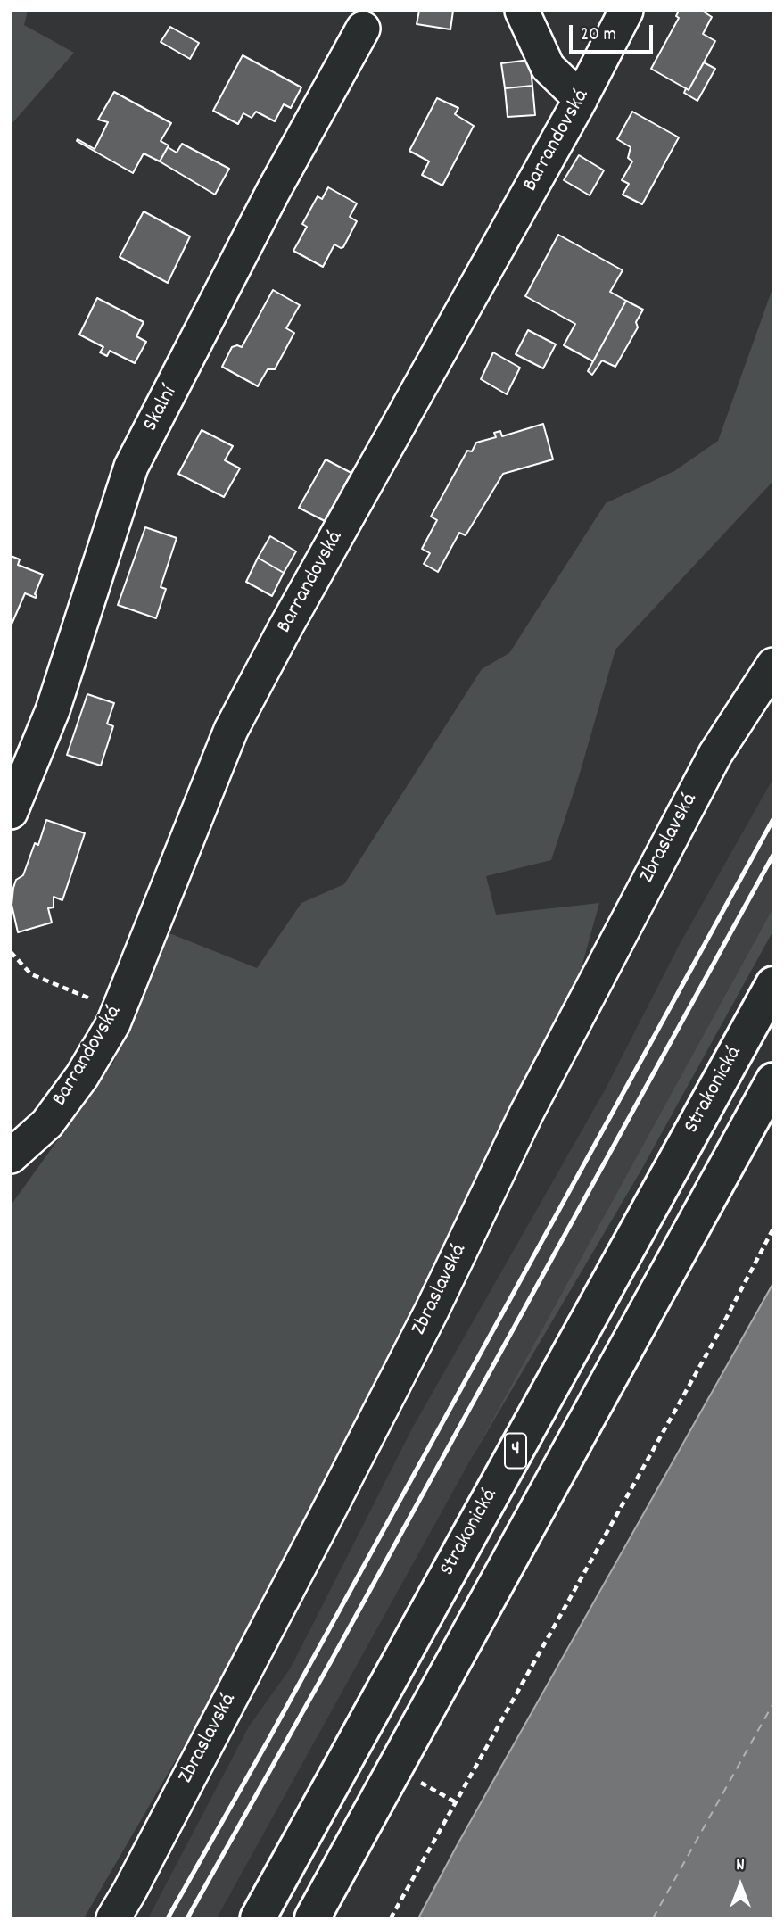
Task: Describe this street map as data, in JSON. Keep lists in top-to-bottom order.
{
  "streets": {
    "main road": ["Strakonická", "4"],
    "street": ["Barrandovská", "Skalní", "Zbraslavská"]
  },
  "scale_bar": "20 m",
  "north": "top"
}
